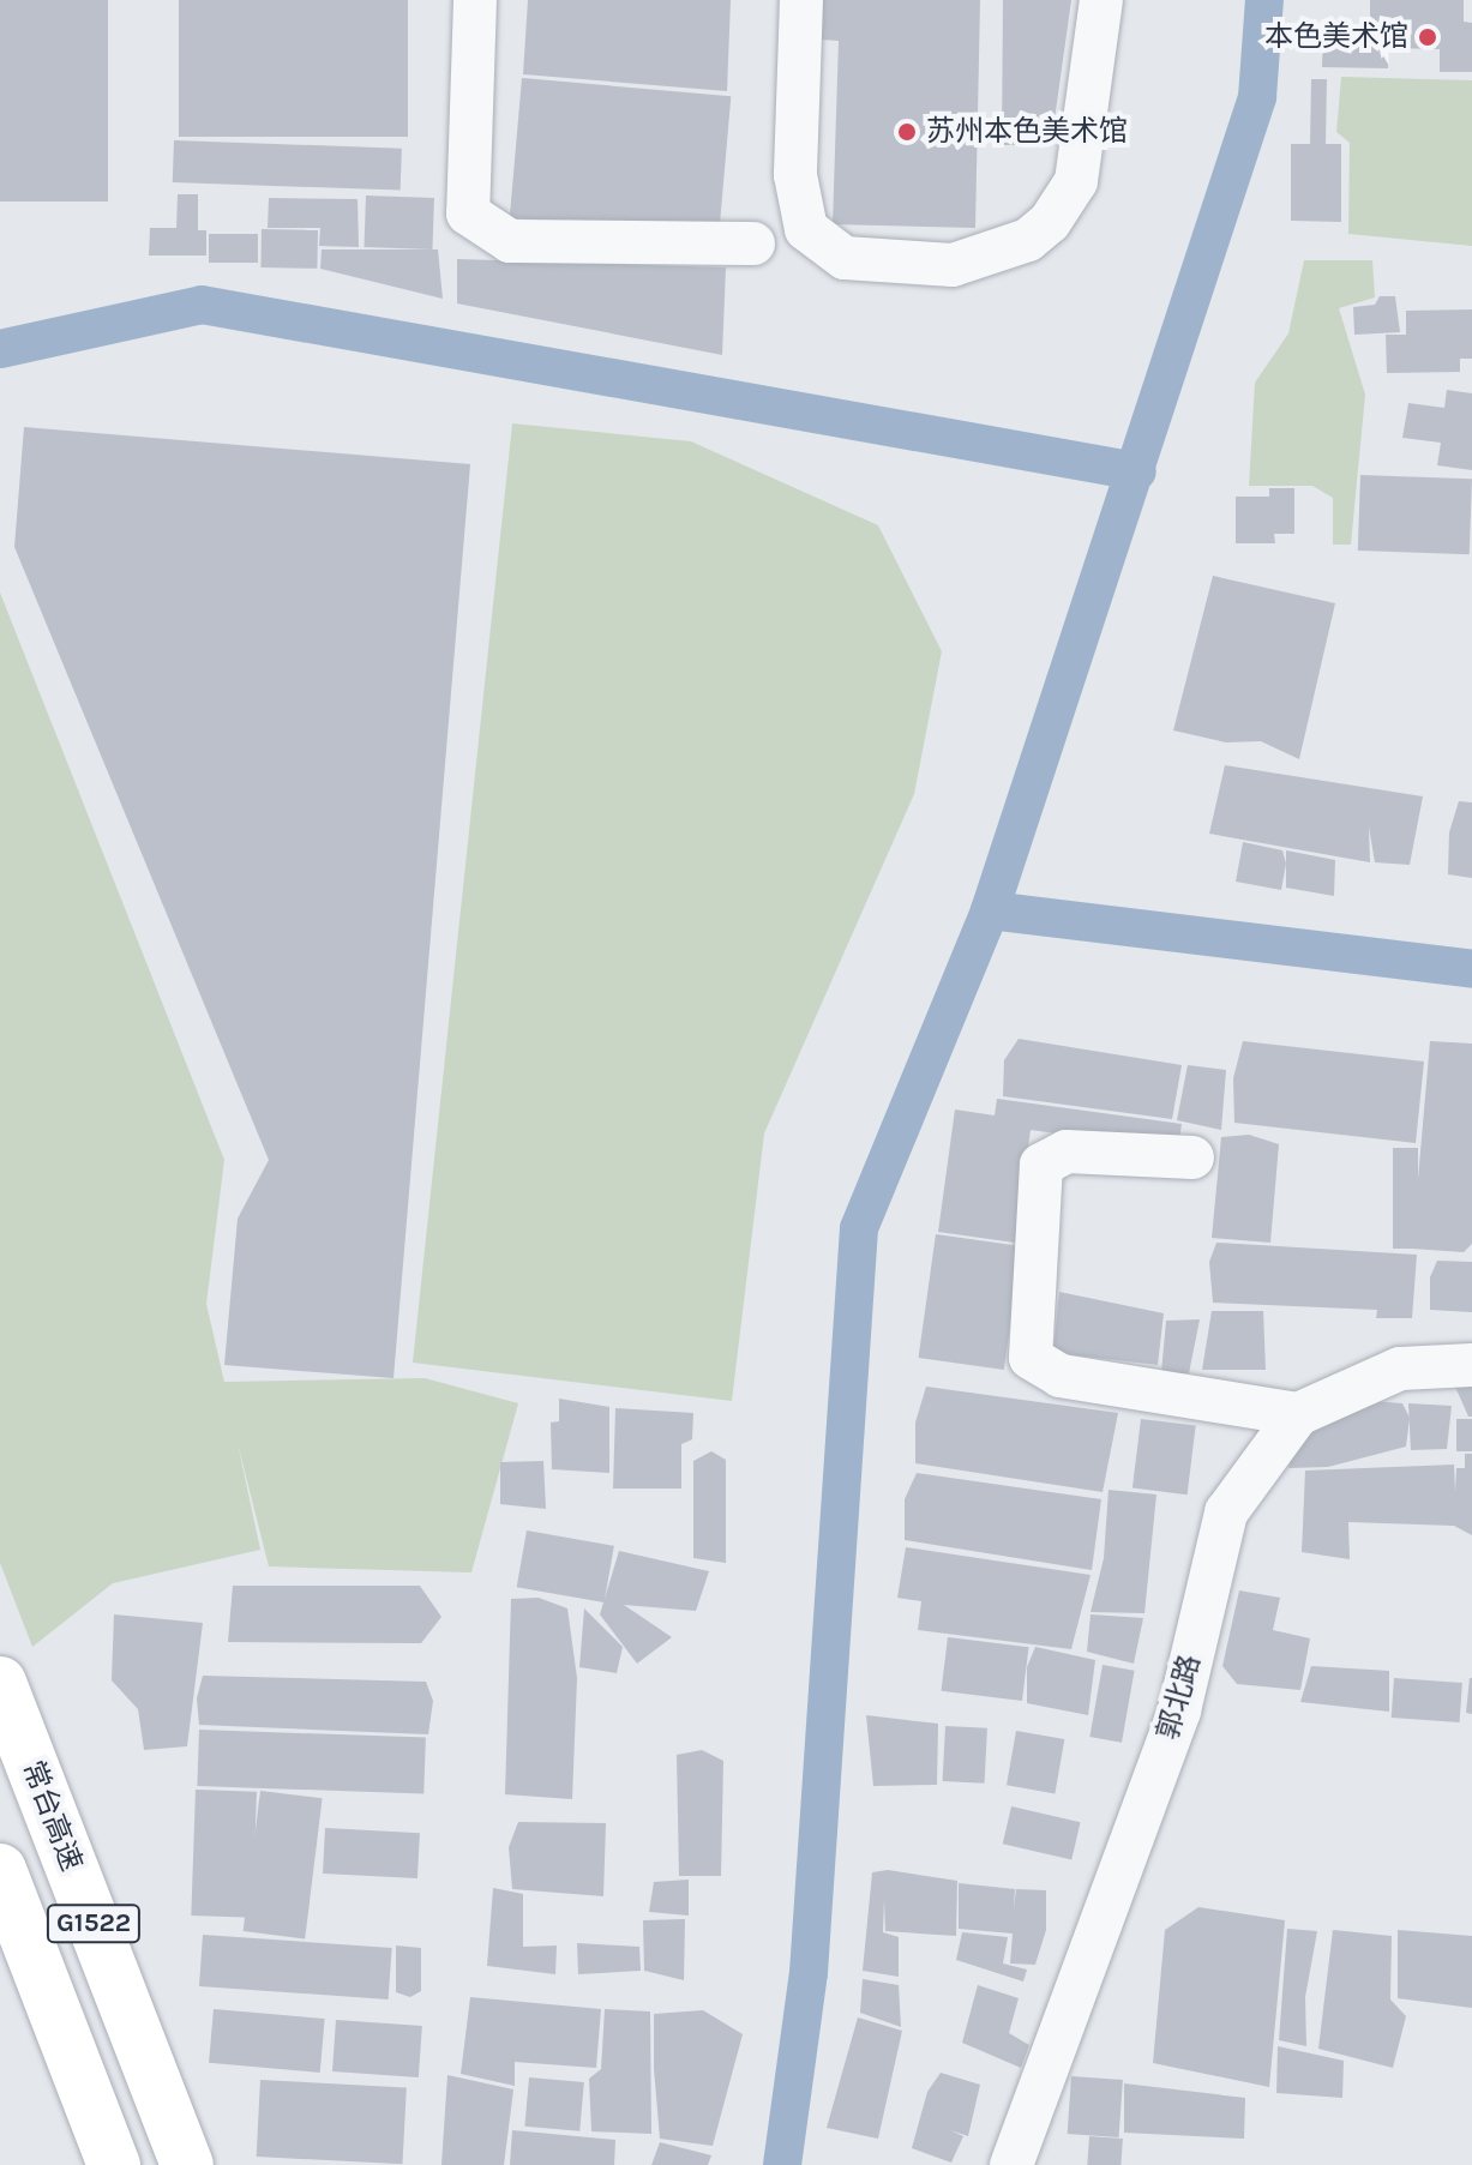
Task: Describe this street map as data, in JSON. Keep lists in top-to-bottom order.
{
  "streets": {
    "highway": ["常台高速", "G1522"],
    "street": ["郭北路"]
  },
  "places": ["本色美术馆", "苏州本色美术馆"]
}
